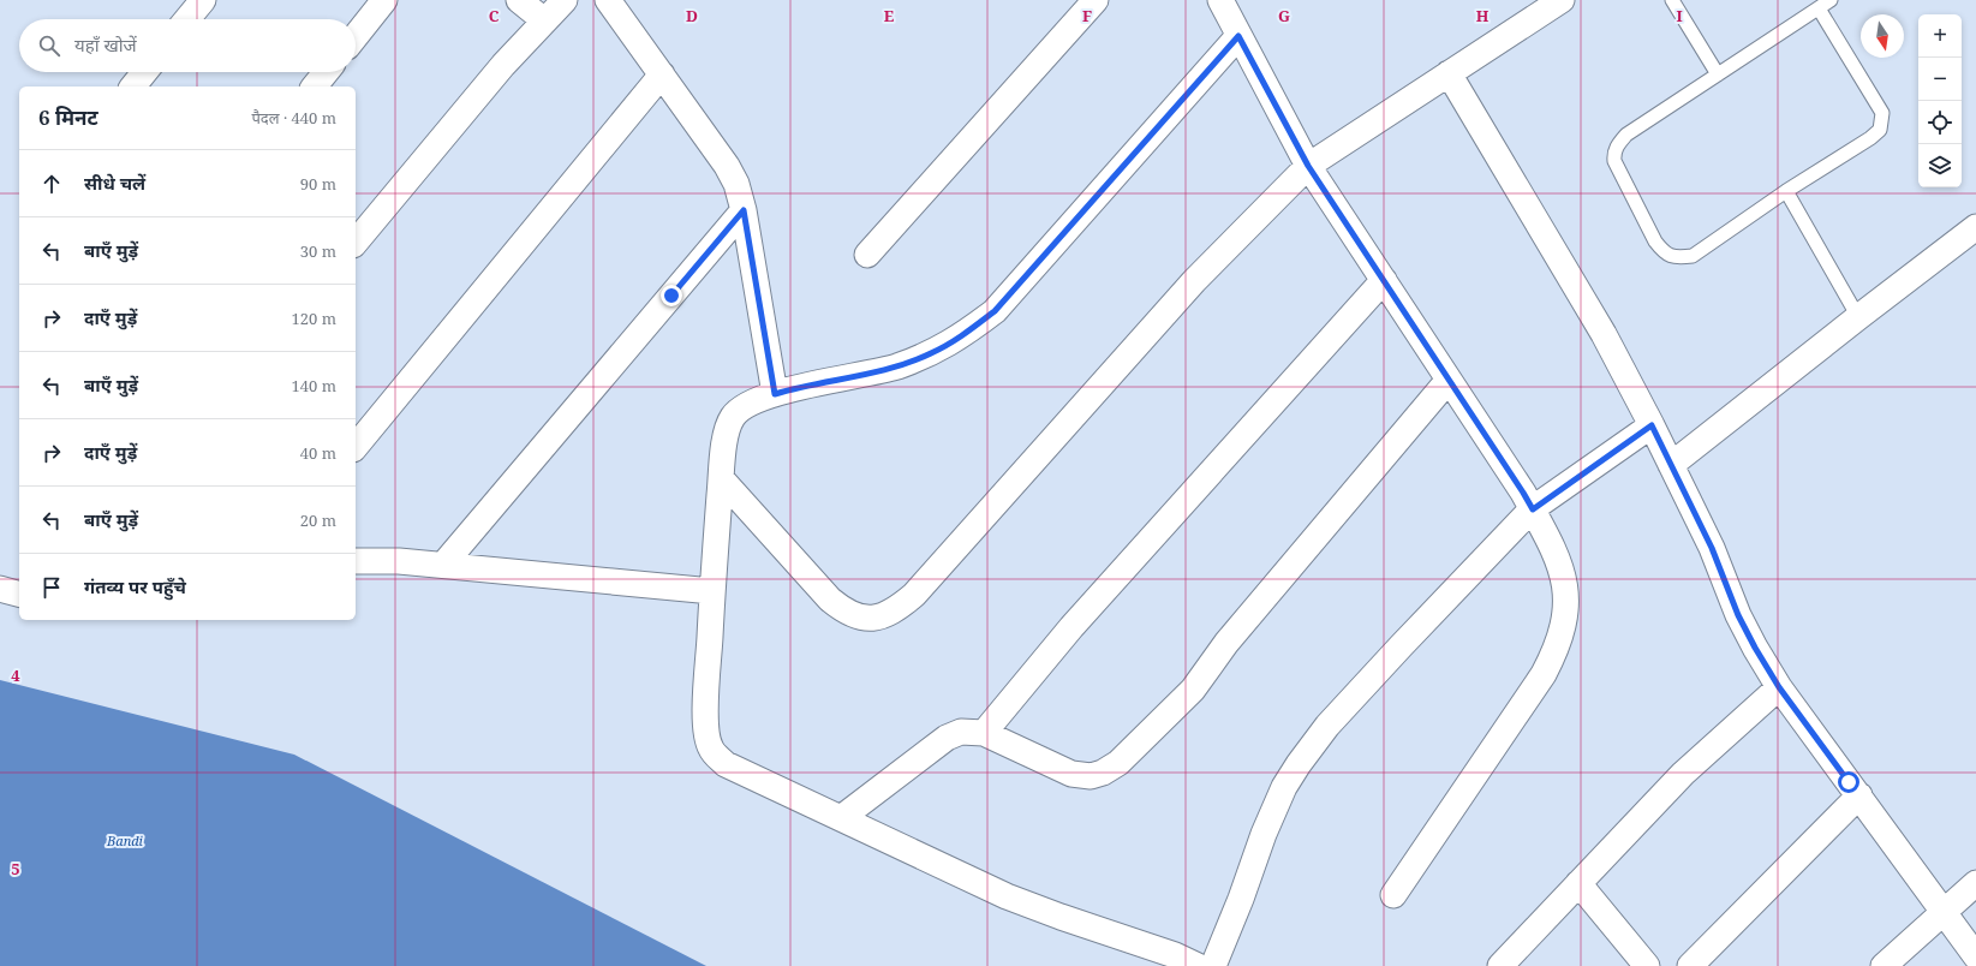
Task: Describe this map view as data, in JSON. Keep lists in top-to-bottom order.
{
  "water": ["Bandi"],
  "north": "bottom",
  "page": {
    "map_buttons": ["+", "−"],
    "search": "यहाँ खोजें",
    "heading": ["6 मिनट", "पैदल · 440 m"],
    "list": [
      ["सीधे चलें", "90 m"],
      ["बाएँ मुड़ें", "30 m"],
      ["दाएँ मुड़ें", "120 m"],
      ["बाएँ मुड़ें", "140 m"],
      ["दाएँ मुड़ें", "40 m"],
      ["बाएँ मुड़ें", "20 m"],
      "गंतव्य पर पहुँचे"
    ]
  },
  "grid": {
    "columns": [
      "C",
      "D",
      "E",
      "F",
      "G",
      "H",
      "I"
    ],
    "rows": ["4", "5"]
  }
}
